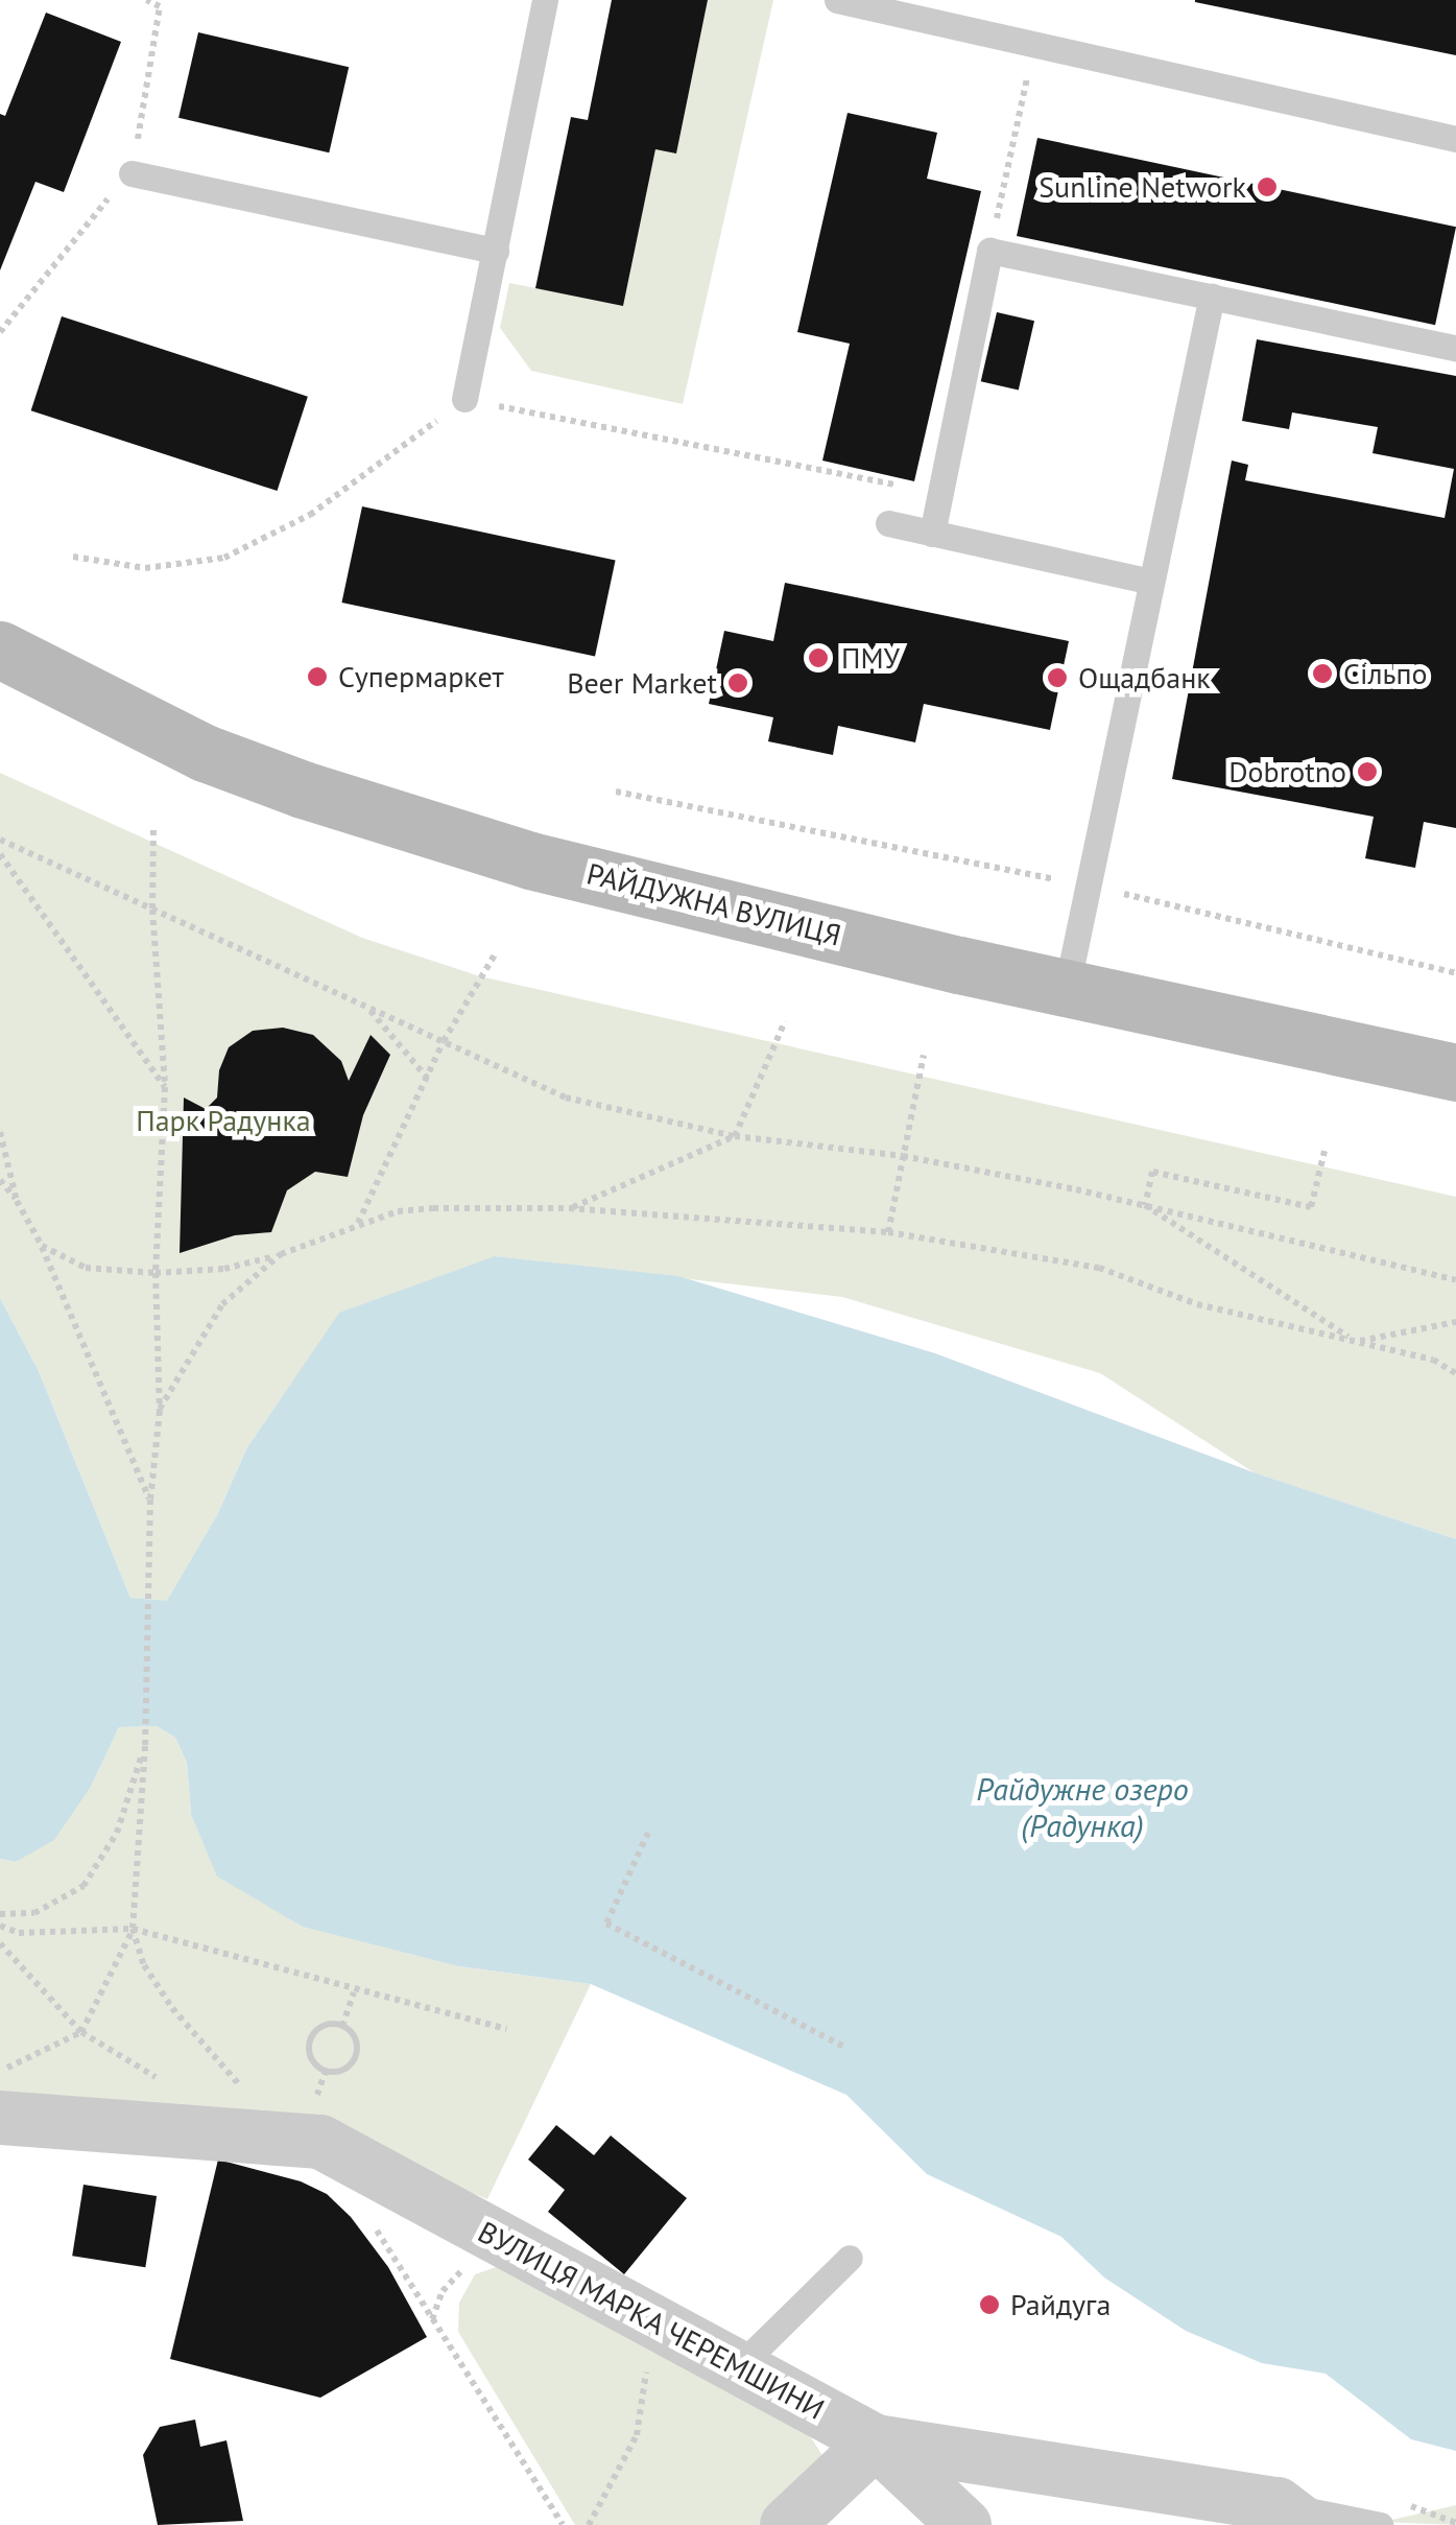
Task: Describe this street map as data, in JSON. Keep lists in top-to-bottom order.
{
  "streets": {
    "street": ["РАЙДУЖНА ВУЛИЦЯ", "ВУЛИЦЯ МАРКА ЧЕРЕМШИНИ"]
  },
  "water": ["Райдужне озеро (Радунка)"],
  "parks": ["Парк Радунка"],
  "places": [
    "Sunline Network",
    "ПМУ",
    "Сільпо",
    "Супермаркет",
    "Ощадбанк",
    "Beer Market",
    "Dobrotno",
    "Райдуга"
  ]
}
